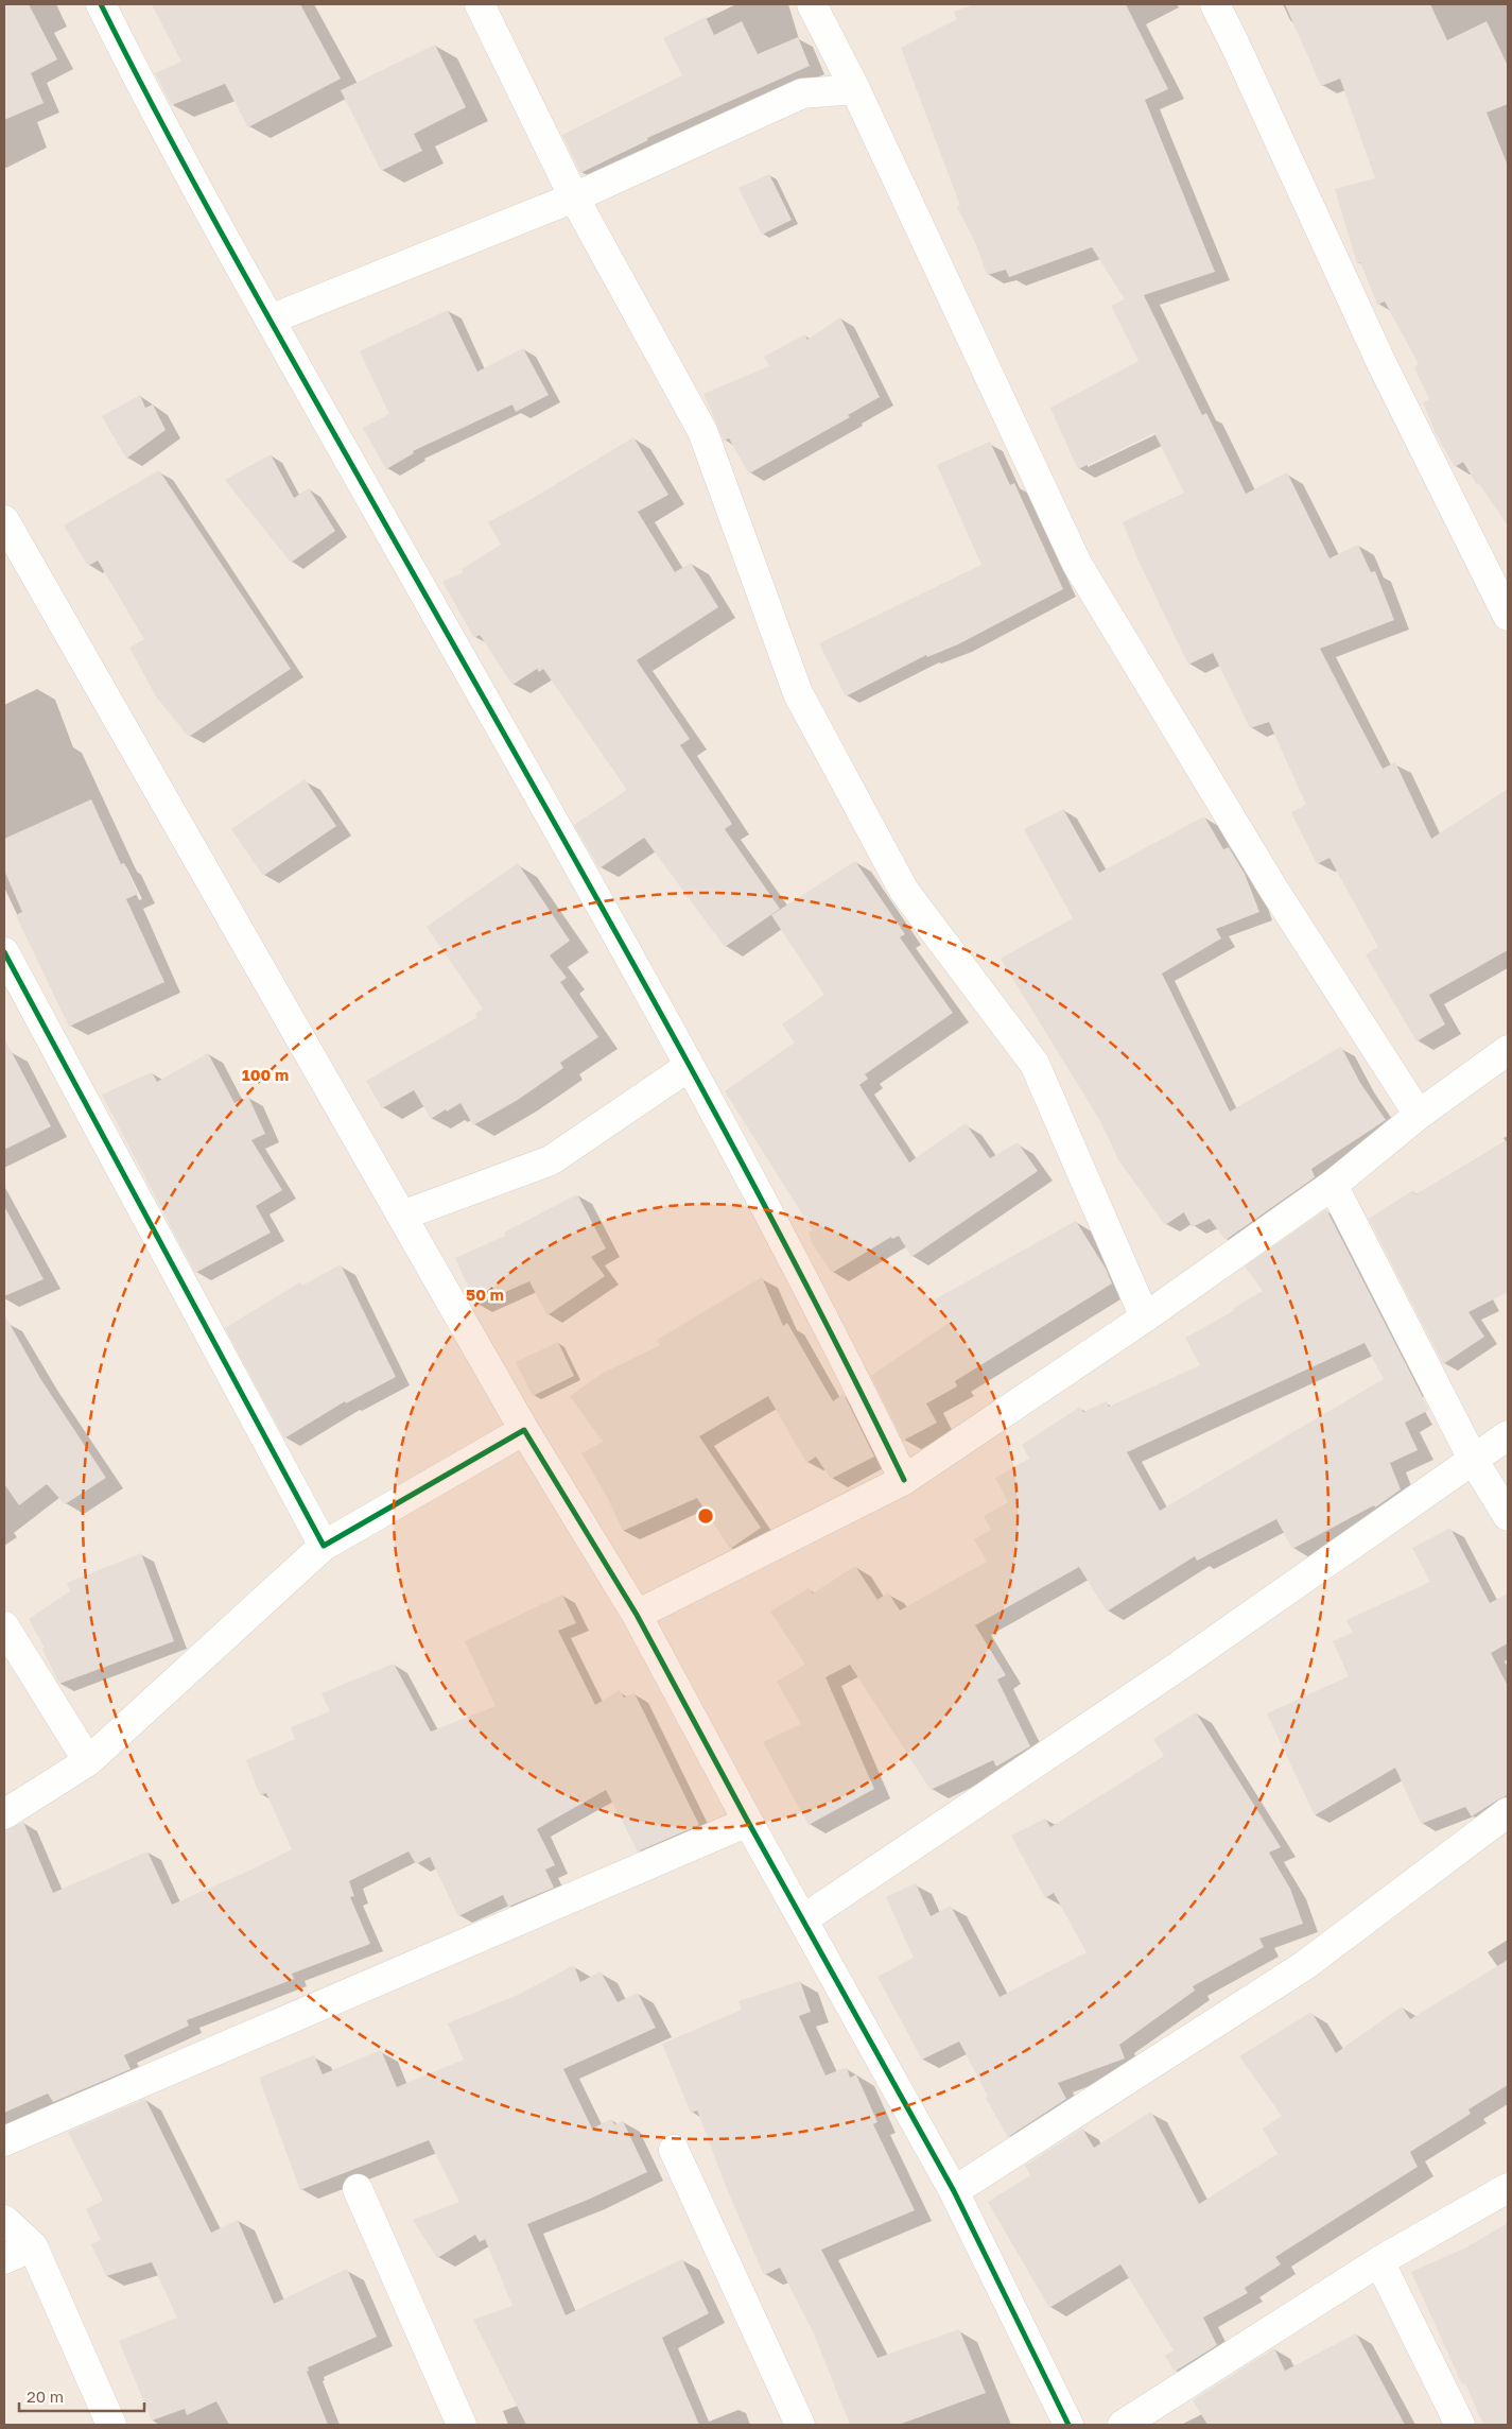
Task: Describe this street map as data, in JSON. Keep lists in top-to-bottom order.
{
  "scale_bar": "20 m",
  "rings": ["100 m", "50 m"]
}
